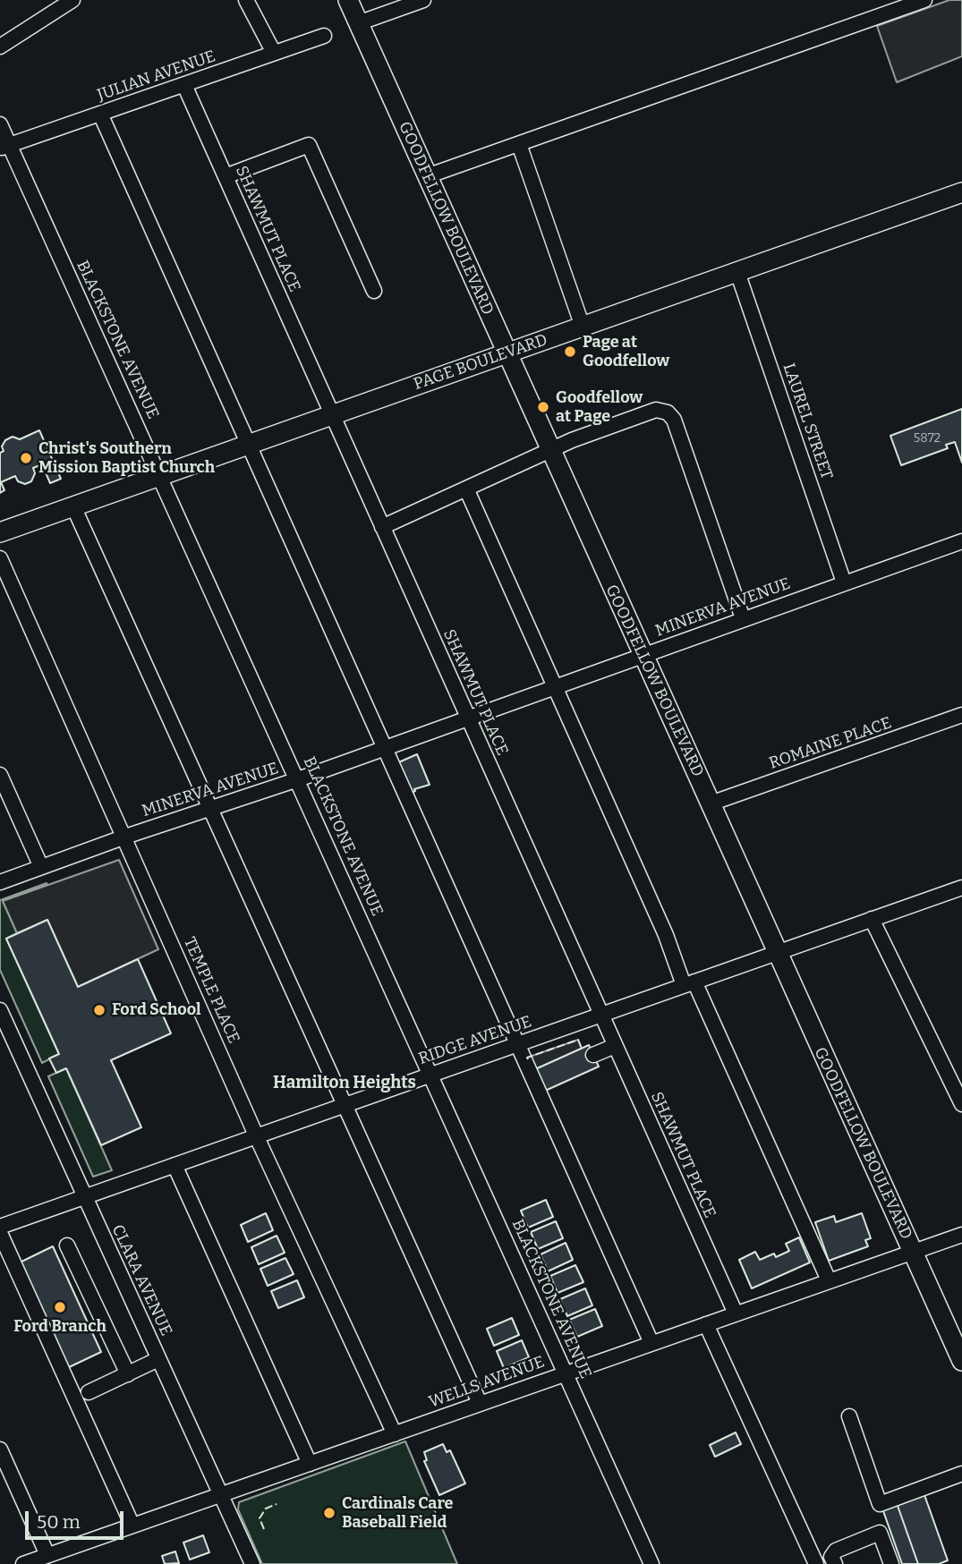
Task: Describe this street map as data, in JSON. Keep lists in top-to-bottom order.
{
  "streets": {
    "main road": ["GOODFELLOW BOULEVARD", "PAGE BOULEVARD"],
    "street": [
      "JULIAN AVENUE",
      "SHAWMUT PLACE",
      "BLACKSTONE AVENUE",
      "LAUREL STREET",
      "MINERVA AVENUE",
      "ROMAINE PLACE",
      "TEMPLE PLACE",
      "RIDGE AVENUE",
      "CLARA AVENUE",
      "WELLS AVENUE"
    ]
  },
  "crossings": [
    ["JULIAN AVENUE", "SHAWMUT PLACE"],
    ["JULIAN AVENUE", "BLACKSTONE AVENUE"],
    ["GOODFELLOW BOULEVARD", "PAGE BOULEVARD"],
    ["GOODFELLOW BOULEVARD", "MINERVA AVENUE"],
    ["GOODFELLOW BOULEVARD", "ROMAINE PLACE"],
    ["GOODFELLOW BOULEVARD", "RIDGE AVENUE"],
    ["GOODFELLOW BOULEVARD", "WELLS AVENUE"],
    ["SHAWMUT PLACE", "PAGE BOULEVARD"],
    ["SHAWMUT PLACE", "MINERVA AVENUE"],
    ["SHAWMUT PLACE", "RIDGE AVENUE"],
    ["SHAWMUT PLACE", "WELLS AVENUE"],
    ["BLACKSTONE AVENUE", "PAGE BOULEVARD"],
    ["BLACKSTONE AVENUE", "MINERVA AVENUE"],
    ["BLACKSTONE AVENUE", "RIDGE AVENUE"],
    ["BLACKSTONE AVENUE", "WELLS AVENUE"],
    ["PAGE BOULEVARD", "LAUREL STREET"],
    ["LAUREL STREET", "MINERVA AVENUE"],
    ["MINERVA AVENUE", "TEMPLE PLACE"],
    ["TEMPLE PLACE", "RIDGE AVENUE"],
    ["TEMPLE PLACE", "WELLS AVENUE"],
    ["RIDGE AVENUE", "CLARA AVENUE"],
    ["CLARA AVENUE", "WELLS AVENUE"]
  ],
  "districts": ["Hamilton Heights"],
  "places": [
    "Page at Goodfellow",
    "Goodfellow at Page",
    "Christ's Southern Mission Baptist Church",
    "Ford School",
    "Ford Branch",
    "Cardinals Care Baseball Field"
  ],
  "house_numbers": ["5872"],
  "scale_bar": "50 m"
}
